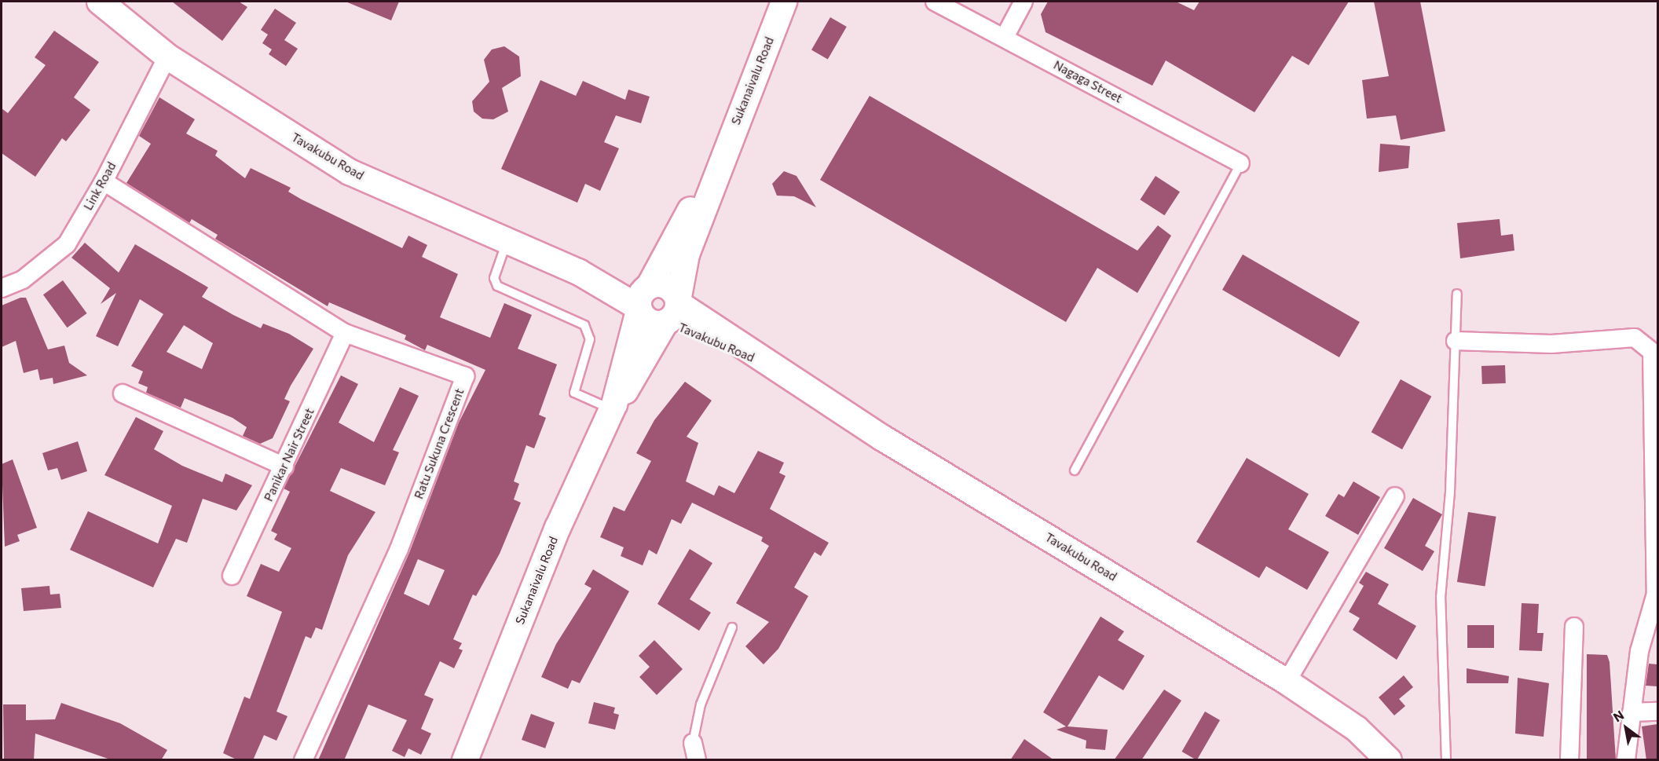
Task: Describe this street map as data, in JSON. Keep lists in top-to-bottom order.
{
  "streets": {
    "main road": ["Sukanaivalu Road", "Tavakubu Road"],
    "street": [
      "Nagaga Street",
      "Link Road",
      "Ratu Sukuna Crescent",
      "Panikar Nair Street"
    ]
  },
  "crossings": [
    ["Sukanaivalu Road", "Tavakubu Road"],
    ["Tavakubu Road", "Link Road"],
    ["Link Road", "Ratu Sukuna Crescent"],
    ["Ratu Sukuna Crescent", "Panikar Nair Street"]
  ],
  "north": "top left"
}
